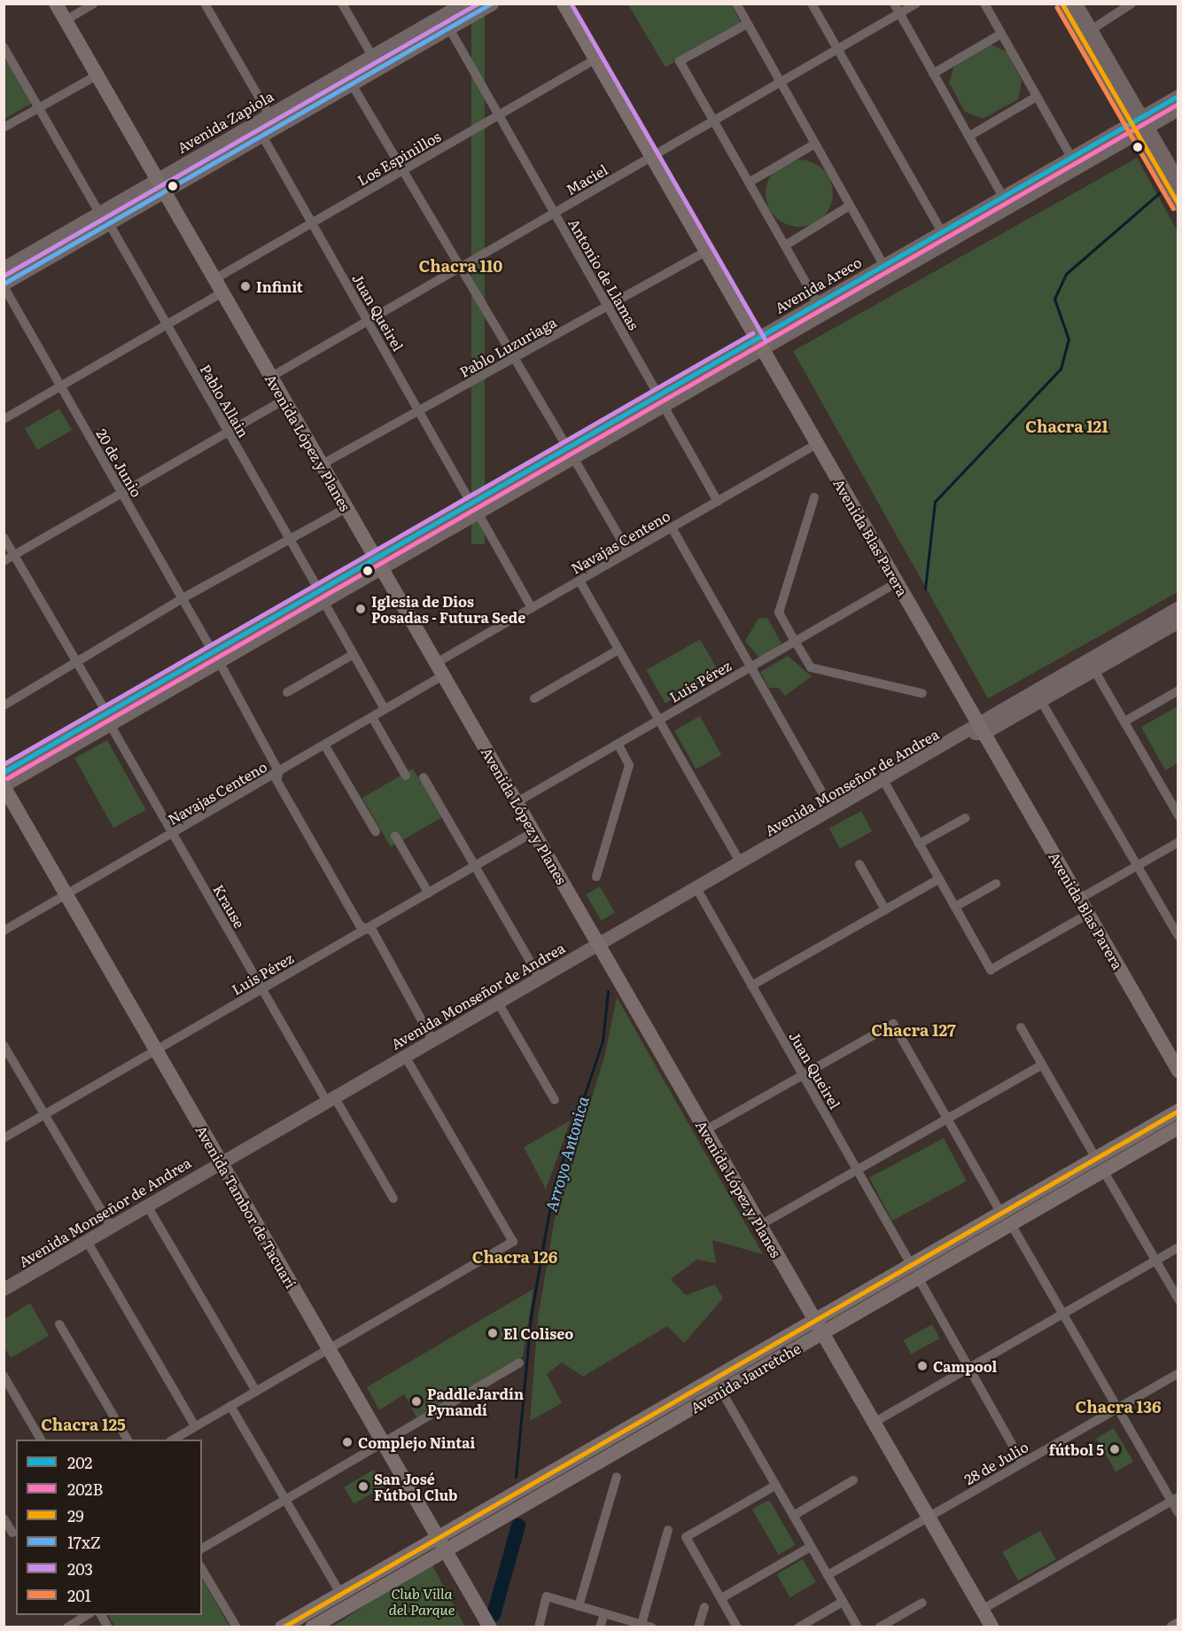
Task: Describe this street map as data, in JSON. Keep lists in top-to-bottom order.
{
  "streets": {
    "main road": [
      "Avenida Zapiola",
      "Avenida Areco",
      "Avenida López y Planes",
      "Avenida Blas Parera",
      "Avenida Monseñor de Andrea",
      "Avenida Tambor de Tacuarí",
      "Avenida Jauretche"
    ],
    "street": [
      "Los Espinillos",
      "Maciel",
      "Antonio de Llamas",
      "Juan Queirel",
      "Pablo Luzuriaga",
      "Pablo Allain",
      "20 de Junio",
      "Navajas Centeno",
      "Luis Pérez",
      "Krause",
      "28 de Julio"
    ]
  },
  "crossings": [
    ["Avenida Zapiola", "Antonio de Llamas"],
    ["Avenida Zapiola", "Juan Queirel"],
    ["Avenida Zapiola", "Pablo Allain"],
    ["Avenida Zapiola", "Avenida López y Planes"],
    ["Avenida Zapiola", "20 de Junio"],
    ["Los Espinillos", "Antonio de Llamas"],
    ["Los Espinillos", "Juan Queirel"],
    ["Los Espinillos", "Avenida López y Planes"],
    ["Los Espinillos", "Avenida Blas Parera"],
    ["Maciel", "Antonio de Llamas"],
    ["Maciel", "Juan Queirel"],
    ["Maciel", "Avenida López y Planes"],
    ["Maciel", "Avenida Blas Parera"],
    ["Antonio de Llamas", "Avenida Areco"],
    ["Antonio de Llamas", "Pablo Luzuriaga"],
    ["Antonio de Llamas", "Navajas Centeno"],
    ["Avenida Areco", "Juan Queirel"],
    ["Avenida Areco", "Pablo Allain"],
    ["Avenida Areco", "Avenida López y Planes"],
    ["Avenida Areco", "20 de Junio"],
    ["Avenida Areco", "Avenida Blas Parera"],
    ["Avenida Areco", "Krause"],
    ["Avenida Areco", "Avenida Tambor de Tacuarí"],
    ["Juan Queirel", "Pablo Luzuriaga"],
    ["Juan Queirel", "Navajas Centeno"],
    ["Juan Queirel", "Avenida Monseñor de Andrea"],
    ["Juan Queirel", "Avenida Jauretche"],
    ["Juan Queirel", "28 de Julio"],
    ["Pablo Luzuriaga", "Avenida López y Planes"],
    ["Pablo Luzuriaga", "Avenida Blas Parera"],
    ["Pablo Allain", "Navajas Centeno"],
    ["Avenida López y Planes", "Navajas Centeno"],
    ["Avenida López y Planes", "Luis Pérez"],
    ["Avenida López y Planes", "Avenida Monseñor de Andrea"],
    ["Avenida López y Planes", "Avenida Jauretche"],
    ["Avenida López y Planes", "28 de Julio"],
    ["20 de Junio", "Navajas Centeno"],
    ["20 de Junio", "Luis Pérez"],
    ["20 de Junio", "Avenida Monseñor de Andrea"],
    ["Avenida Blas Parera", "Navajas Centeno"],
    ["Avenida Blas Parera", "Luis Pérez"],
    ["Avenida Blas Parera", "Avenida Monseñor de Andrea"],
    ["Navajas Centeno", "Krause"],
    ["Navajas Centeno", "Avenida Tambor de Tacuarí"],
    ["Luis Pérez", "Krause"],
    ["Luis Pérez", "Avenida Tambor de Tacuarí"],
    ["Avenida Monseñor de Andrea", "Krause"],
    ["Avenida Monseñor de Andrea", "Avenida Tambor de Tacuarí"],
    ["Avenida Tambor de Tacuarí", "Avenida Jauretche"]
  ],
  "districts": [
    "Chacra 110",
    "Chacra 121",
    "Chacra 127",
    "Chacra 126",
    "Chacra 136",
    "Chacra 125"
  ],
  "water": ["Arroyo Antonica"],
  "parks": ["Club Villa del Parque"],
  "places": [
    "Infinit",
    "Iglesia de Dios Posadas - Futura Sede",
    "El Coliseo",
    "Campool",
    "PaddleJardín Pynandí",
    "Complejo Nintai",
    "fútbol 5",
    "San José Fútbol Club"
  ],
  "lines": [
    "transit line 29",
    "transit line 17xZ",
    "transit line 203",
    "transit line 201",
    "transit line 202",
    "transit line 202B"
  ],
  "legend": [
    "202",
    "202B",
    "29",
    "17xZ",
    "203",
    "201"
  ]
}
